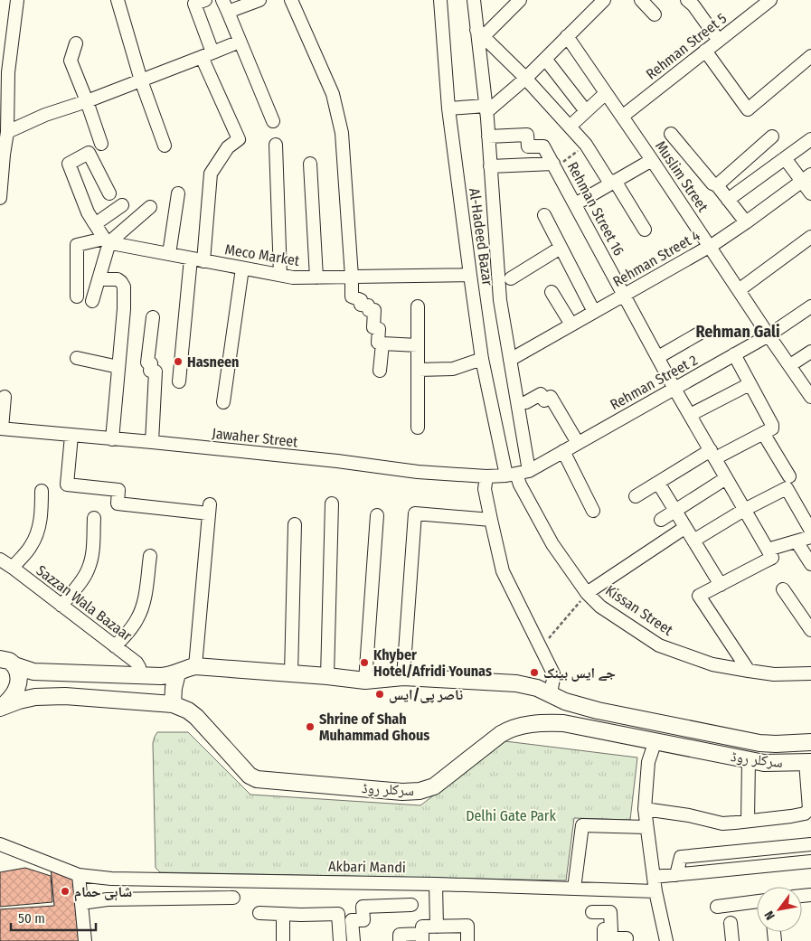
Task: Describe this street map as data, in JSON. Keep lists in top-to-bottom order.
{
  "streets": {
    "main road": ["سرکلر روڈ"],
    "street": [
      "Rehman Street 5",
      "Muslim Street",
      "Rehman Street 16",
      "Al-Hadeed Bazar",
      "Meco Market",
      "Rehman Street 4",
      "Rehman Street 2",
      "Jawaher Street",
      "Sazzan Wala Bazaar",
      "Kissan Street",
      "Akbari Mandi"
    ]
  },
  "crossings": [
    ["Rehman Street 5", "Muslim Street"],
    ["Muslim Street", "Rehman Street 4"],
    ["Muslim Street", "Rehman Street 2"],
    ["Rehman Street 16", "Rehman Street 4"],
    ["Rehman Street 16", "Rehman Street 2"],
    ["Al-Hadeed Bazar", "Meco Market"],
    ["Al-Hadeed Bazar", "Rehman Street 2"],
    ["Al-Hadeed Bazar", "Jawaher Street"],
    ["Al-Hadeed Bazar", "Kissan Street"],
    ["Rehman Street 2", "Jawaher Street"],
    ["Rehman Street 2", "Kissan Street"],
    ["Jawaher Street", "Kissan Street"],
    ["Sazzan Wala Bazaar", "سرکلر روڈ"]
  ],
  "districts": ["Rehman Gali"],
  "parks": ["Delhi Gate Park"],
  "places": [
    "Hasneen",
    "Khyber Hotel/Afridi Younas",
    "جے ایس بینک",
    "ناصر پی/ایس",
    "Shrine of Shah Muhammad Ghous",
    "شاہی حمام"
  ],
  "scale_bar": "50 m",
  "north": "bottom left"
}
